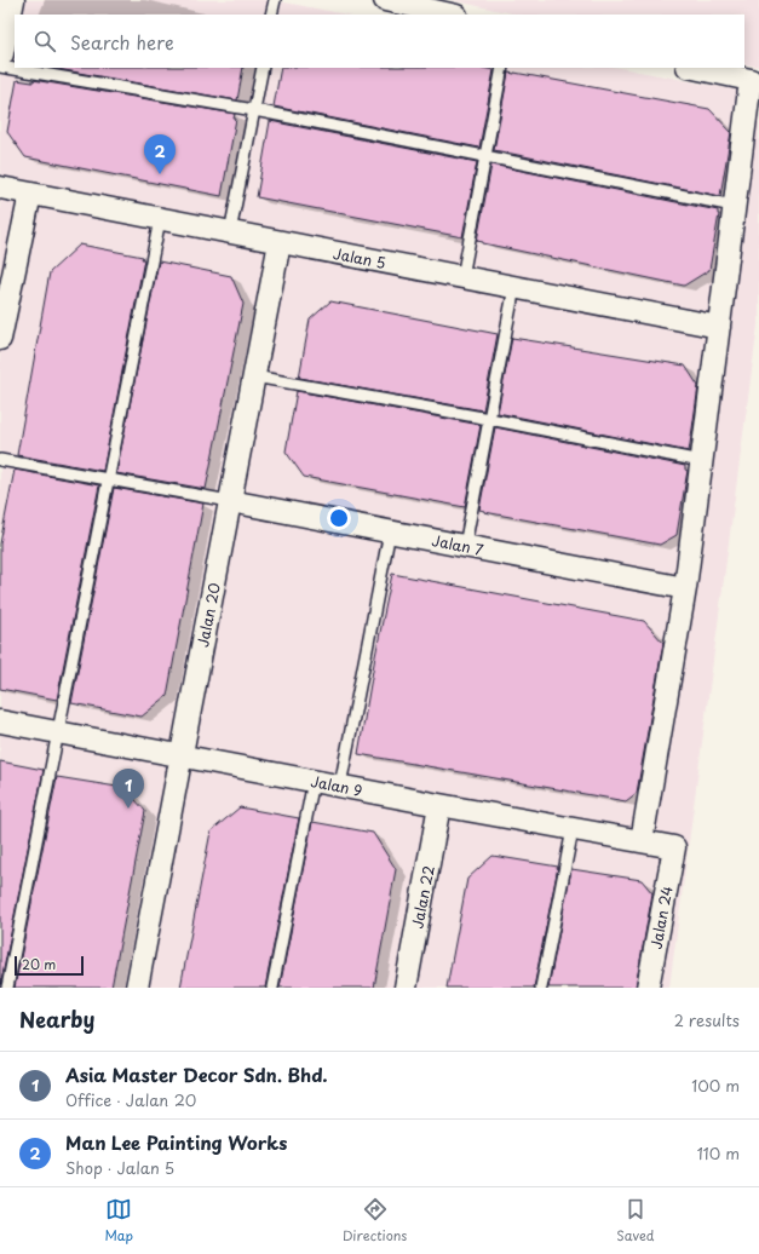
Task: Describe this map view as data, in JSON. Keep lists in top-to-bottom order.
{
  "streets": {
    "street": [
      "Jalan 5",
      "Jalan 7",
      "Jalan 20",
      "Jalan 9",
      "Jalan 22",
      "Jalan 24"
    ]
  },
  "crossings": [
    ["Jalan 5", "Jalan 20"],
    ["Jalan 7", "Jalan 20"],
    ["Jalan 20", "Jalan 9"],
    ["Jalan 9", "Jalan 22"],
    ["Jalan 9", "Jalan 24"]
  ],
  "scale_bar": "20 m",
  "page": {
    "search": "Search here",
    "pins": ["2", "1"],
    "scale": "20 m",
    "heading": ["Nearby", "2 results"],
    "list": [
      {
        "mark": "1",
        "name": "Asia Master Decor Sdn. Bhd.",
        "note": "Office · Jalan 20",
        "value": "100 m"
      },
      {
        "mark": "2",
        "name": "Man Lee Painting Works",
        "note": "Shop · Jalan 5",
        "value": "110 m"
      }
    ],
    "nav": ["Map", "Directions", "Saved"]
  }
}
